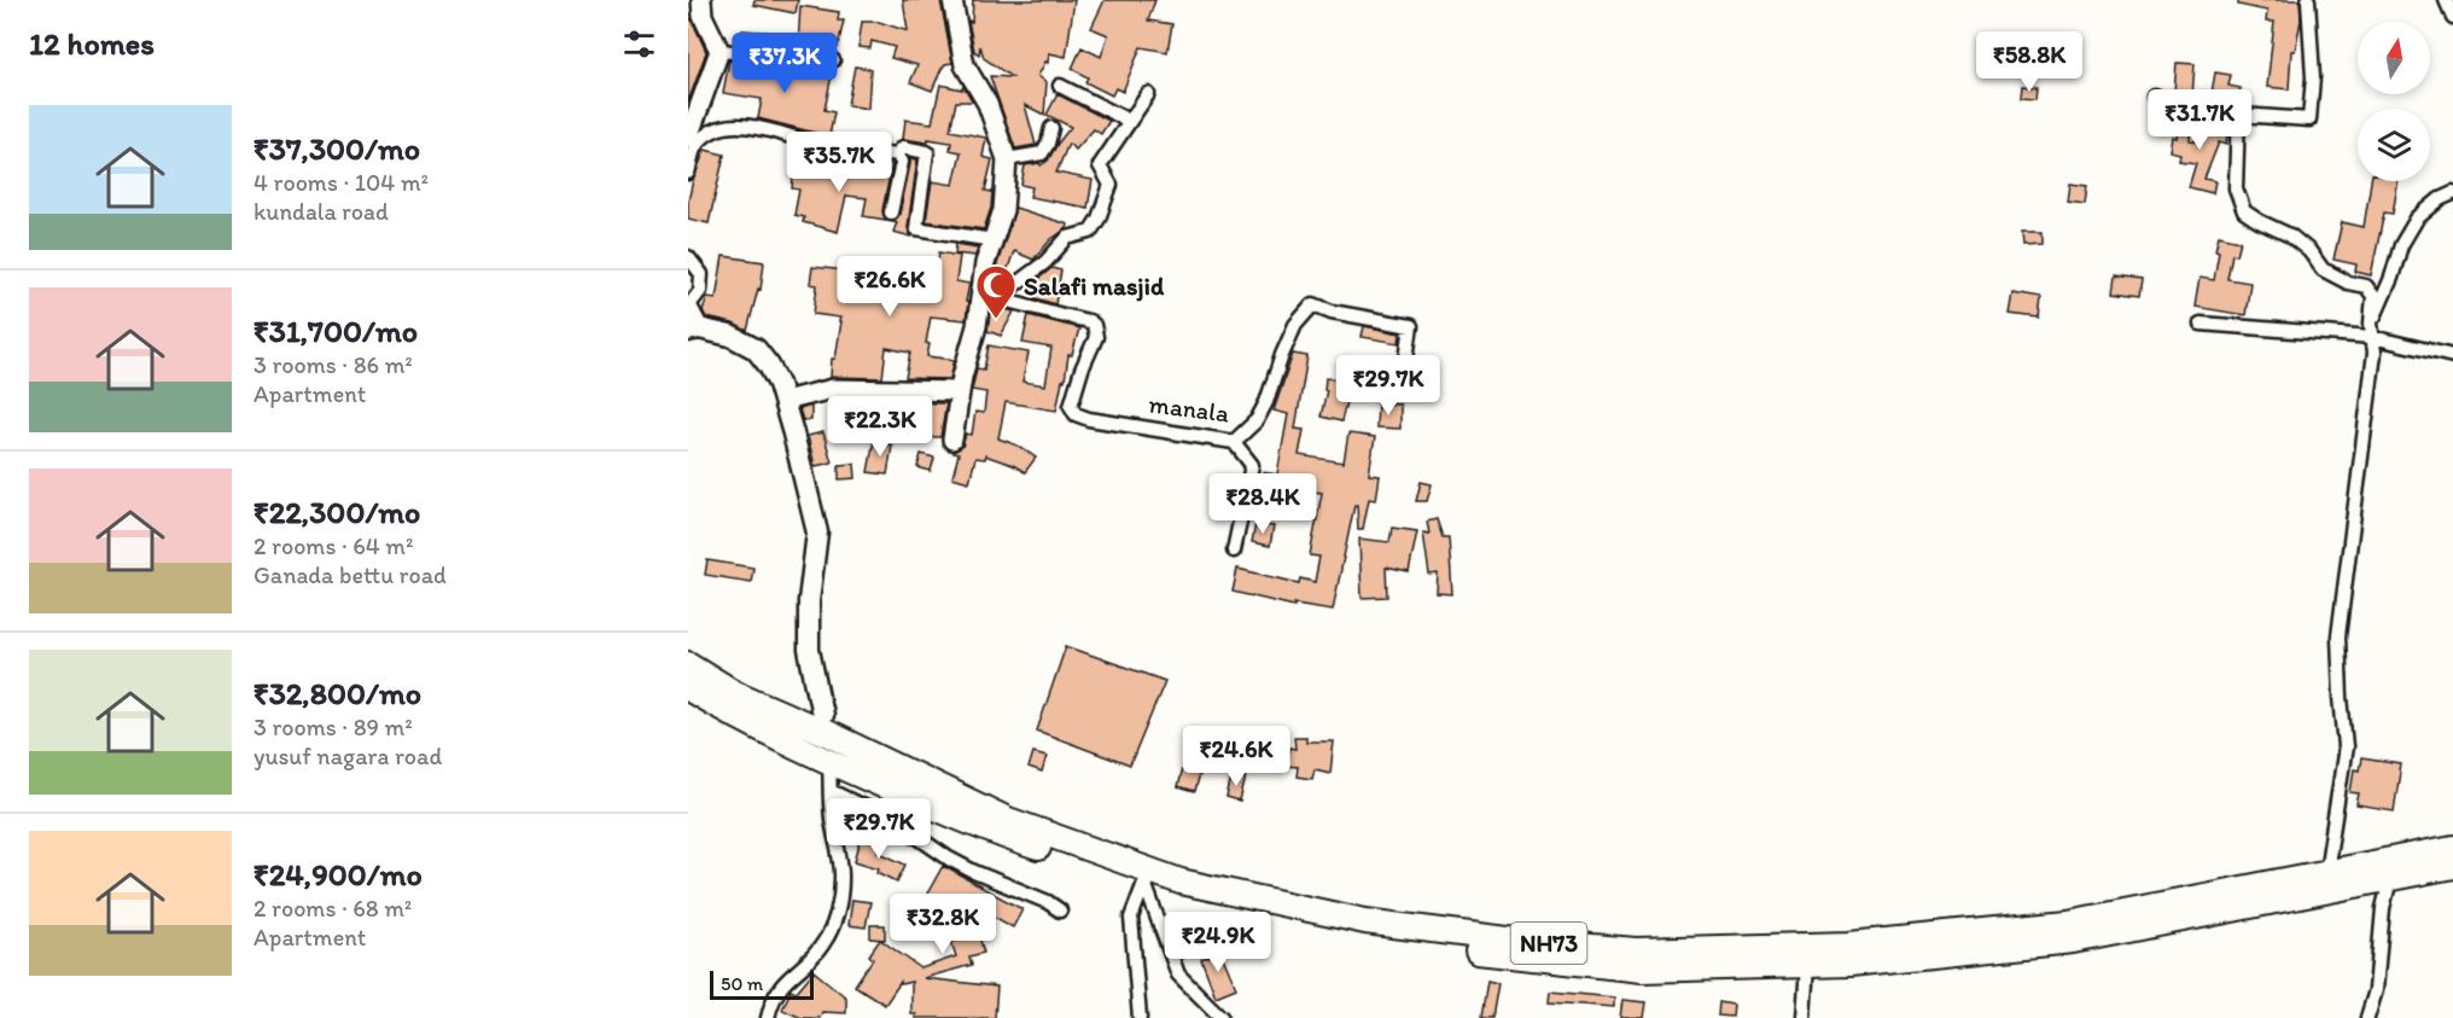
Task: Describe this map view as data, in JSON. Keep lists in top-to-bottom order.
{
  "streets": {
    "highway": ["NH73"],
    "street": ["manala"]
  },
  "places": {
    "mosque": ["Salafi masjid"]
  },
  "scale_bar": "50 m",
  "north": "top",
  "page": {
    "heading": "12 homes",
    "price": [
      "₹58.8K",
      "₹37.3K",
      "₹31.7K",
      "₹35.7K",
      "₹26.6K",
      "₹29.7K",
      "₹22.3K",
      "₹28.4K",
      "₹24.6K",
      "₹29.7K",
      "₹32.8K",
      "₹24.9K"
    ],
    "list": [
      {
        "name": "₹37,300/mo",
        "note": "4 rooms · 104 m² · kundala road"
      },
      {
        "name": "₹31,700/mo",
        "note": "3 rooms · 86 m² · Apartment"
      },
      {
        "name": "₹22,300/mo",
        "note": "2 rooms · 64 m² · Ganada bettu road"
      },
      {
        "name": "₹32,800/mo",
        "note": "3 rooms · 89 m² · yusuf nagara road"
      },
      {
        "name": "₹24,900/mo",
        "note": "2 rooms · 68 m² · Apartment"
      }
    ],
    "scale": "50 m"
  }
}
